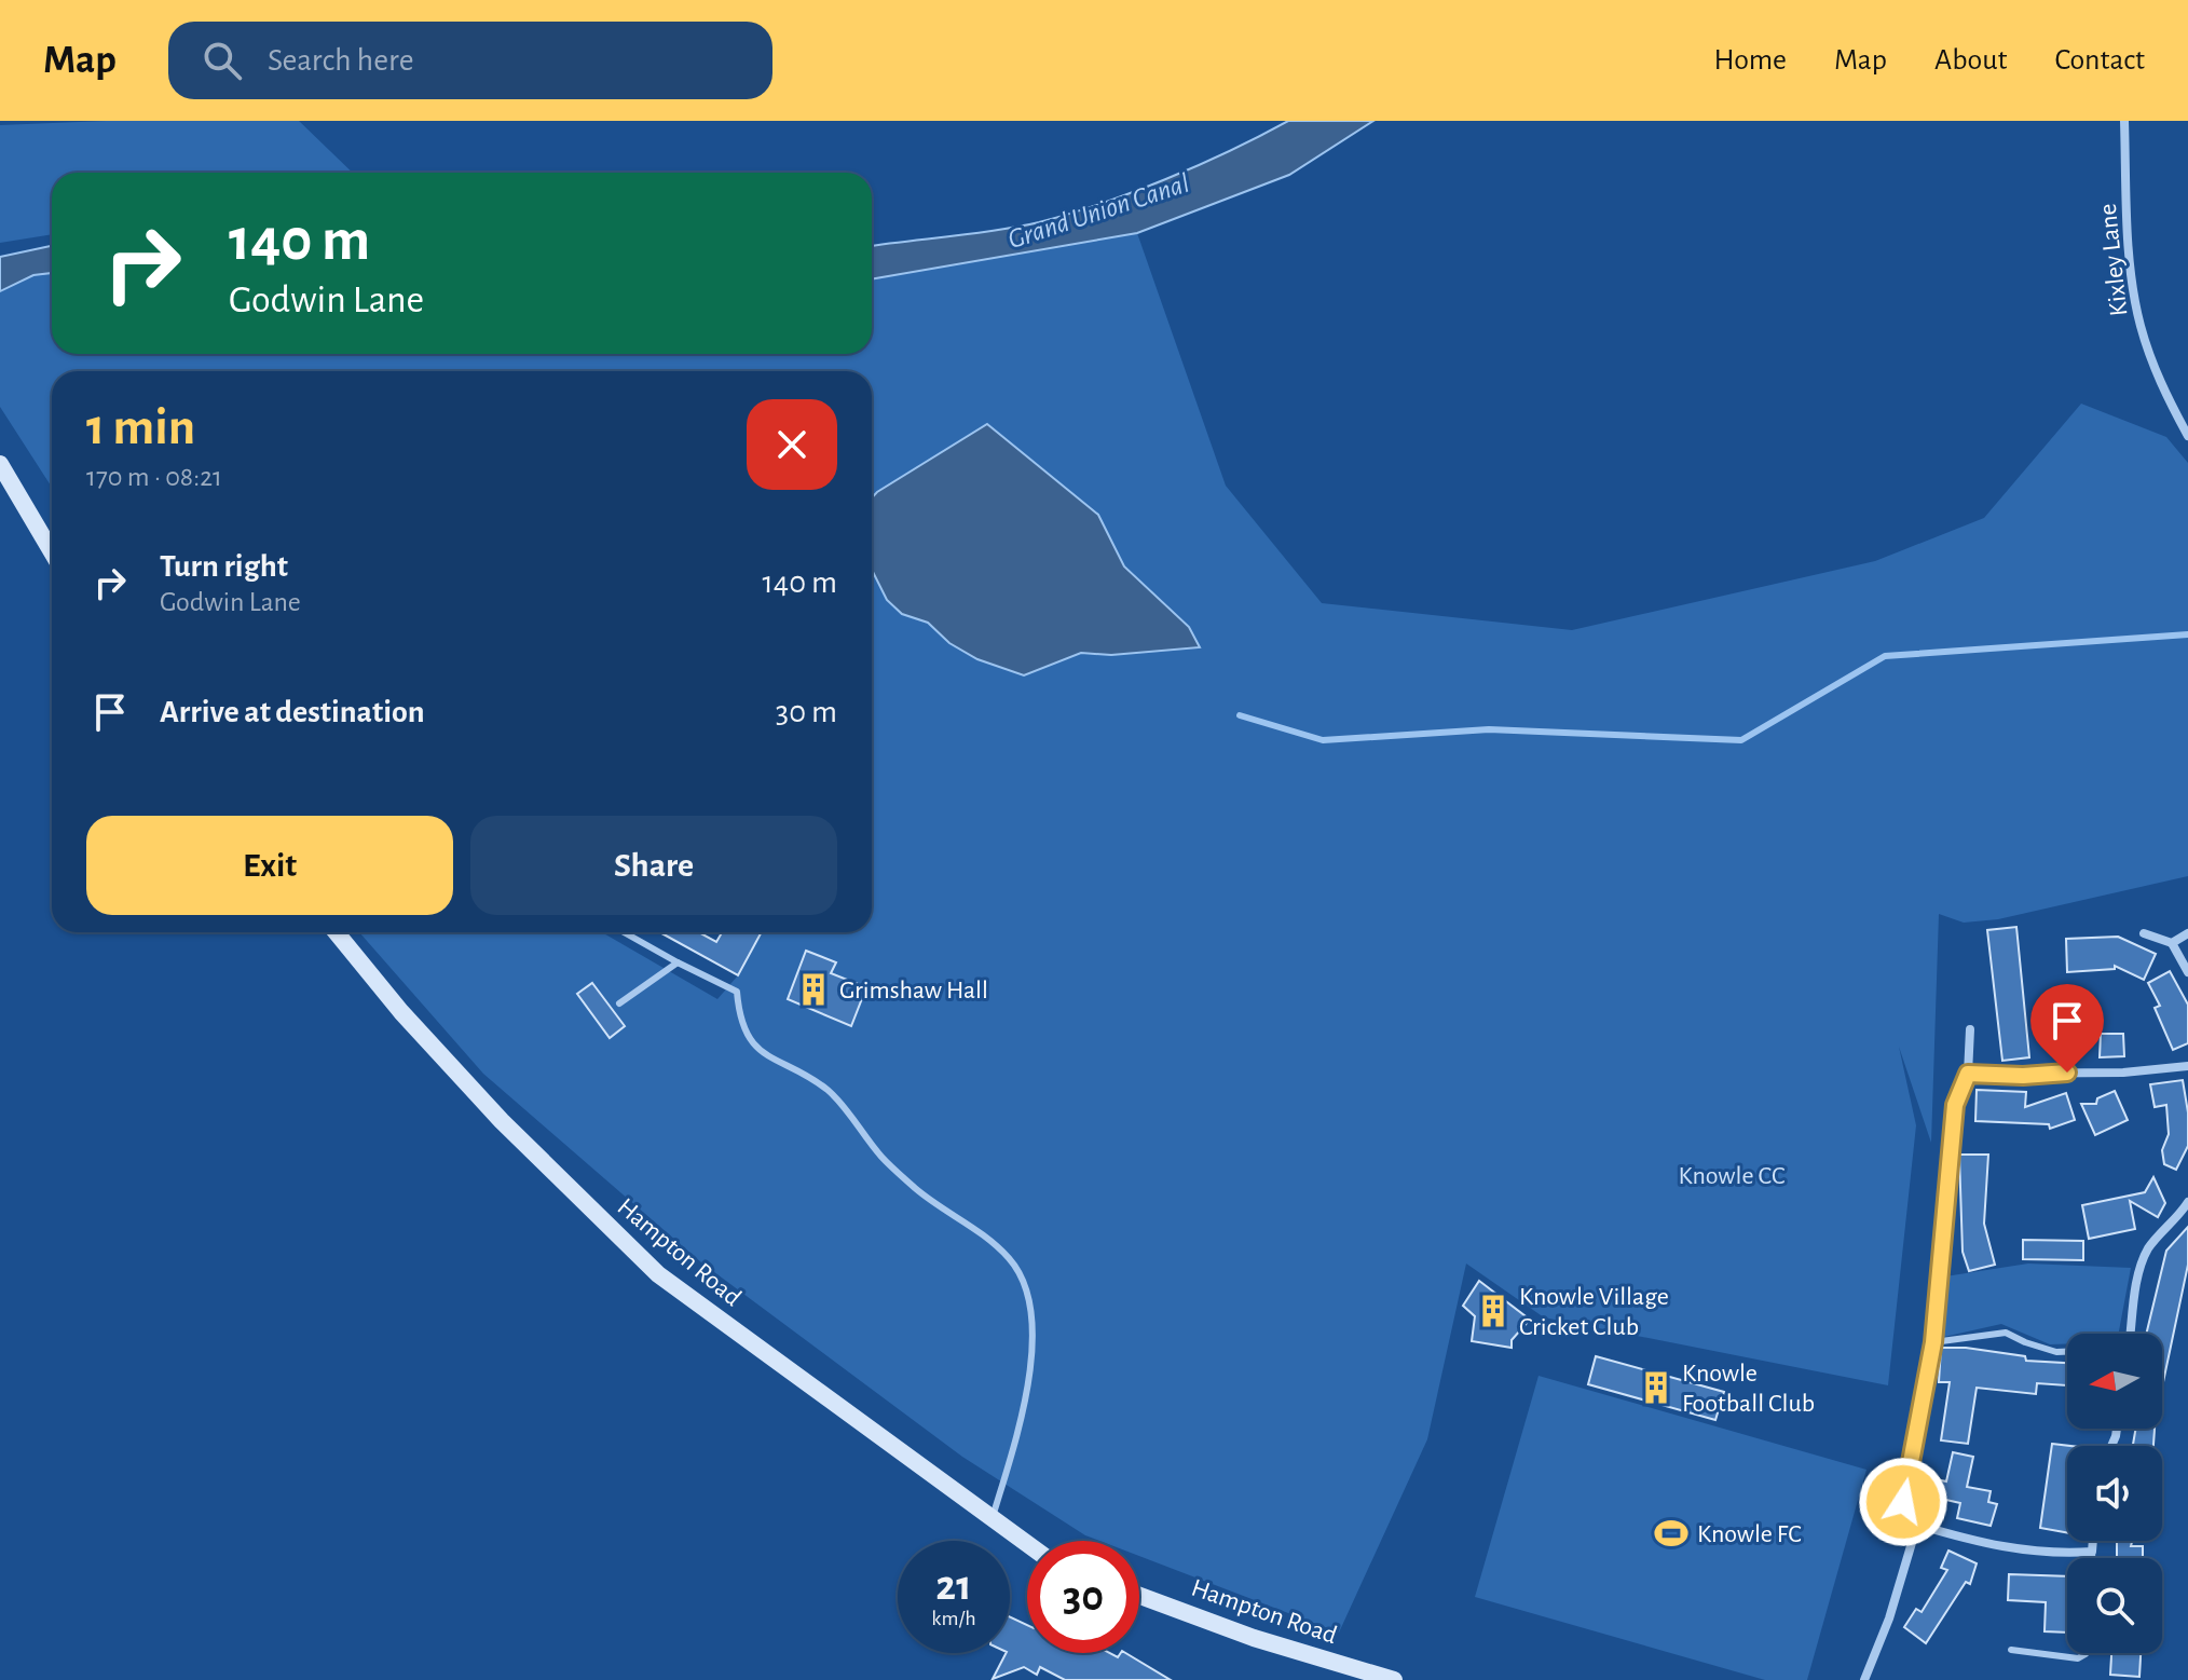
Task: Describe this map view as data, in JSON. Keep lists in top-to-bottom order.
{
  "streets": {
    "street": ["Kixley Lane", "Hampton Road"]
  },
  "water": ["Grand Union Canal"],
  "parks": ["Knowle CC"],
  "places": {
    "building": ["Grimshaw Hall", "Knowle Village Cricket Club", "Knowle Football Club"],
    "sports": ["Knowle FC"]
  },
  "north": "left",
  "page": {
    "header": "Map",
    "search": "Search here",
    "nav": [
      "Home",
      "Map",
      "About",
      "Contact"
    ],
    "turn": ["140 m", "Godwin Lane"],
    "heading": ["1 min", "170 m · 08:21"],
    "list": [
      {
        "name": "Turn right",
        "note": "Godwin Lane",
        "value": "140 m"
      },
      {
        "name": "Arrive at destination",
        "value": "30 m"
      }
    ],
    "buttons": ["Exit", "Share"],
    "speed": "21 km/h",
    "limit": "30"
  }
}
